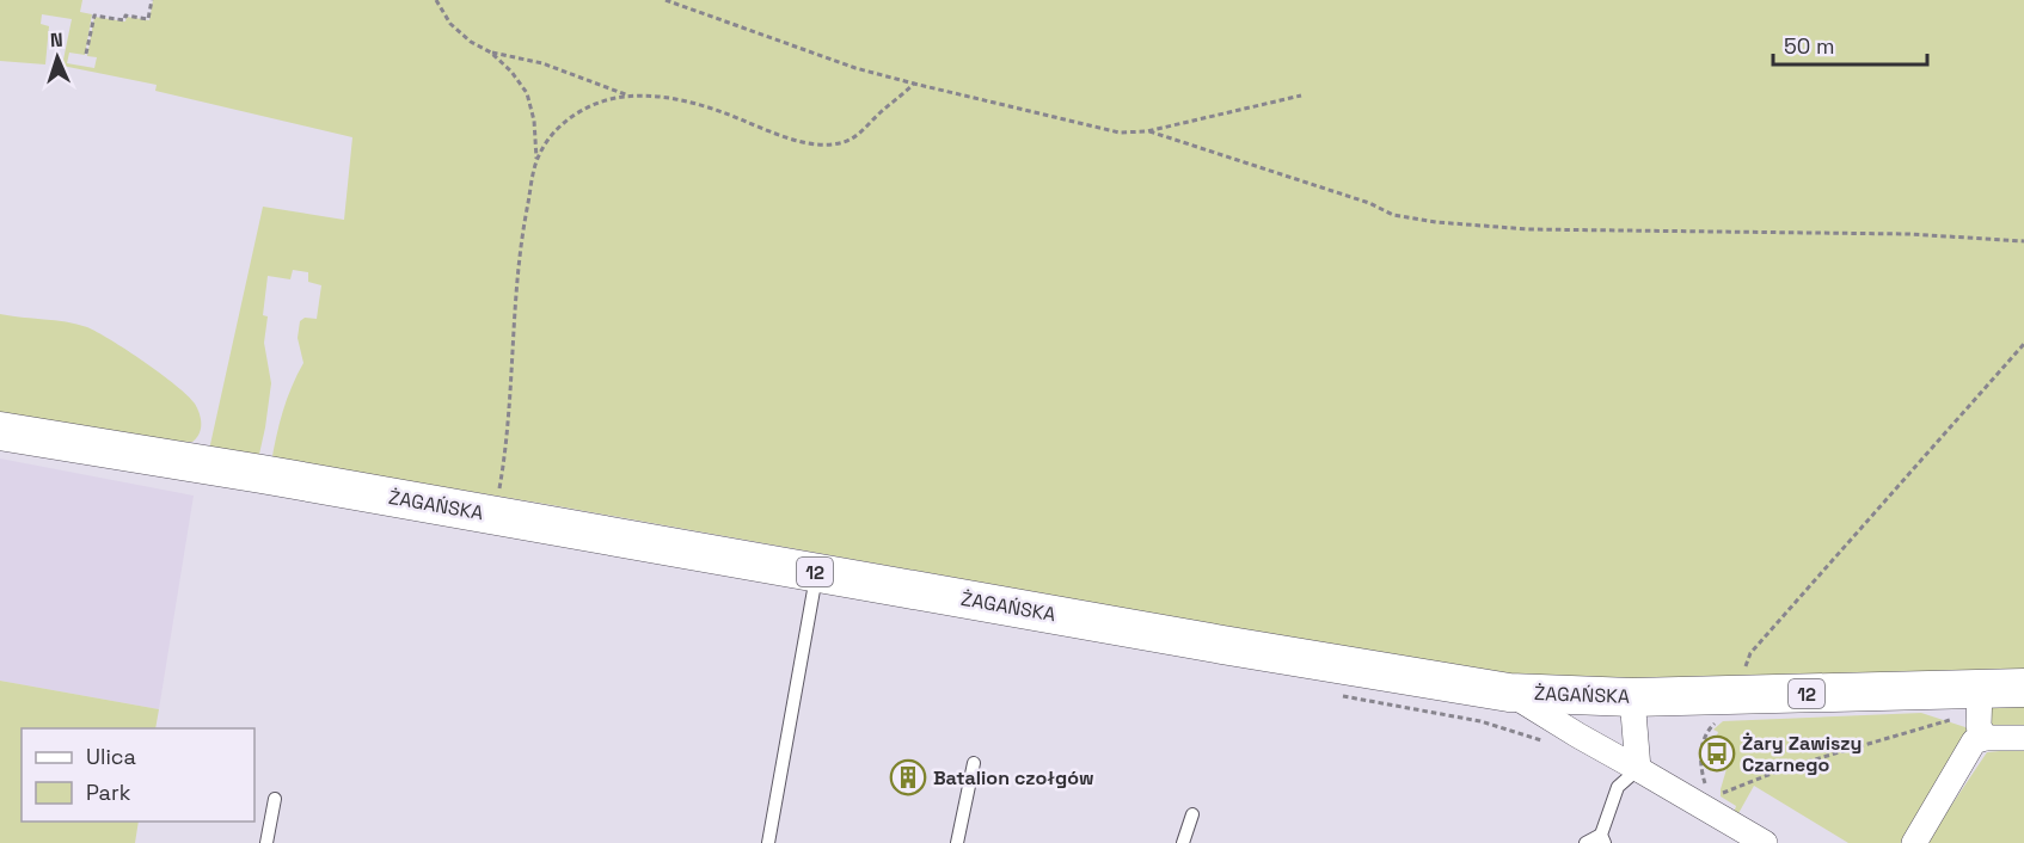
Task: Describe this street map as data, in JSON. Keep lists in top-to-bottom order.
{
  "streets": {
    "main road": ["ŻAGAŃSKA", "12"]
  },
  "places": {
    "bus stop": ["Żary Zawiszy Czarnego"],
    "building": ["Batalion czołgów"]
  },
  "legend": ["Ulica", "Park"],
  "scale_bar": "50 m",
  "north": "top"
}
